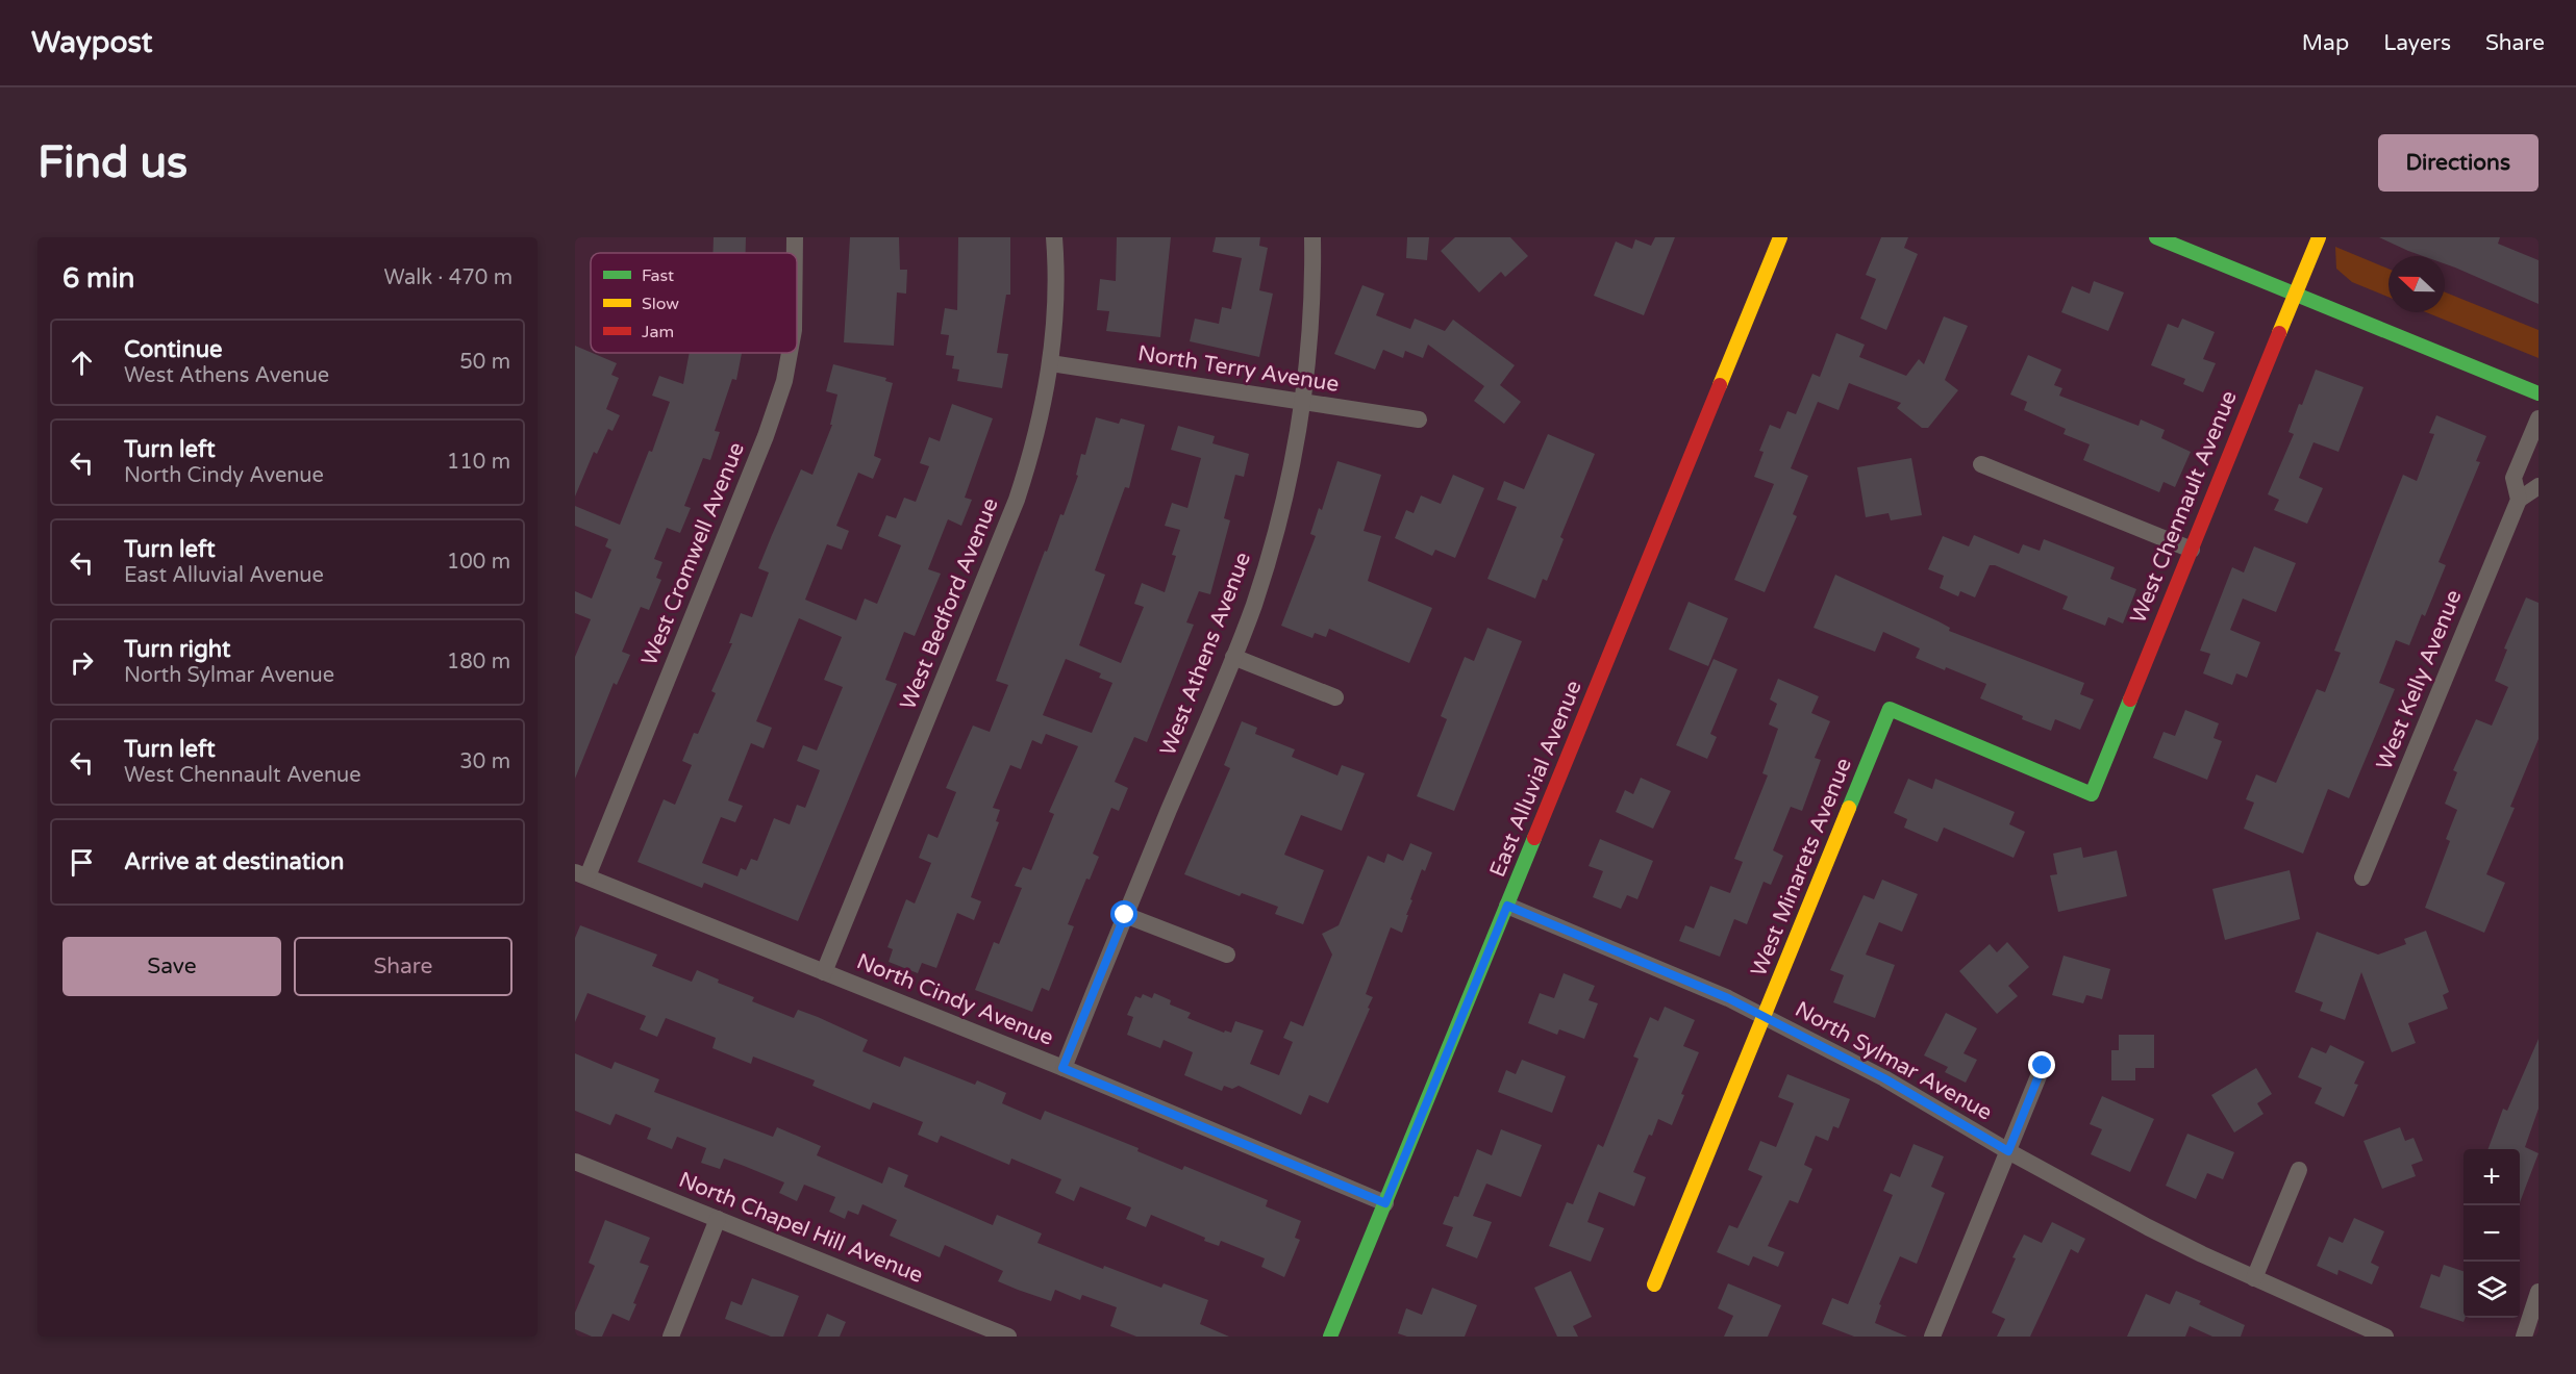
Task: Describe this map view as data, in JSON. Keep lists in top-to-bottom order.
{
  "streets": {
    "street": [
      "North Terry Avenue",
      "West Chennault Avenue",
      "West Cromwell Avenue",
      "West Bedford Avenue",
      "West Athens Avenue",
      "West Kelly Avenue",
      "East Alluvial Avenue",
      "West Minarets Avenue",
      "North Cindy Avenue",
      "North Sylmar Avenue",
      "North Chapel Hill Avenue"
    ]
  },
  "crossings": [
    ["North Terry Avenue", "West Bedford Avenue"],
    ["North Terry Avenue", "West Athens Avenue"],
    ["West Chennault Avenue", "West Minarets Avenue"],
    ["West Cromwell Avenue", "North Cindy Avenue"],
    ["West Bedford Avenue", "North Cindy Avenue"],
    ["West Athens Avenue", "North Cindy Avenue"],
    ["East Alluvial Avenue", "North Cindy Avenue"],
    ["East Alluvial Avenue", "North Sylmar Avenue"],
    ["West Minarets Avenue", "North Sylmar Avenue"]
  ],
  "legend": ["Fast", "Slow", "Jam"],
  "north": "left",
  "page": {
    "header": "Waypost",
    "nav": ["Map", "Layers", "Share"],
    "buttons": [
      "Directions",
      ["Save", "Share"]
    ],
    "title": "Find us",
    "heading": ["6 min", "Walk · 470 m"],
    "list": [
      ["Continue", "West Athens Avenue", "50 m"],
      ["Turn left", "North Cindy Avenue", "110 m"],
      ["Turn left", "East Alluvial Avenue", "100 m"],
      ["Turn right", "North Sylmar Avenue", "180 m"],
      ["Turn left", "West Chennault Avenue", "30 m"],
      "Arrive at destination"
    ],
    "map_buttons": ["+", "−"]
  }
}
